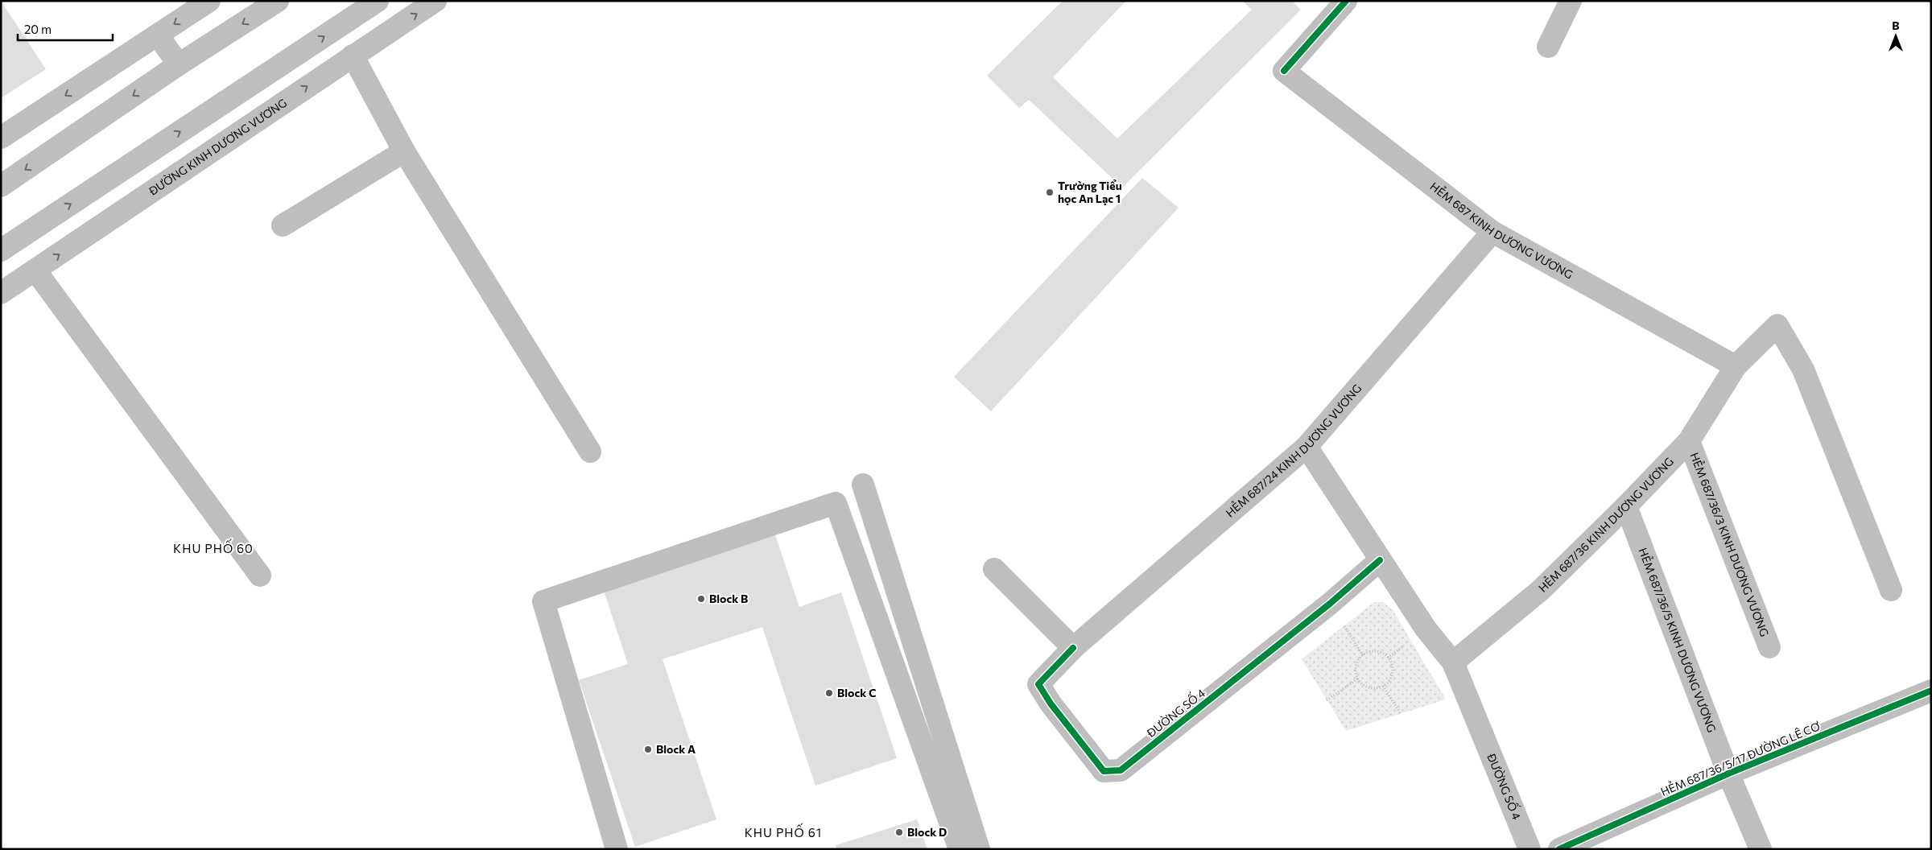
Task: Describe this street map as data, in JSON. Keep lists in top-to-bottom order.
{
  "streets": {
    "main road": [
      "ĐƯỜNG KINH DƯƠNG VƯƠNG",
      "HẺM 687 KINH DƯƠNG VƯƠNG",
      "HẺM 687/24 KINH DƯƠNG VƯƠNG",
      "HẺM 687/36 KINH DƯƠNG VƯƠNG",
      "HẺM 687/36/3 KINH DƯƠNG VƯƠNG",
      "HẺM 687/36/5 KINH DƯƠNG VƯƠNG",
      "ĐƯỜNG SỐ 4",
      "HẺM 687/36/5/17 ĐƯỜNG LÊ CƠ"
    ]
  },
  "crossings": [
    ["HẺM 687 KINH DƯƠNG VƯƠNG", "HẺM 687/24 KINH DƯƠNG VƯƠNG"],
    ["HẺM 687 KINH DƯƠNG VƯƠNG", "HẺM 687/36 KINH DƯƠNG VƯƠNG"],
    ["HẺM 687/24 KINH DƯƠNG VƯƠNG", "ĐƯỜNG SỐ 4"],
    ["HẺM 687/36 KINH DƯƠNG VƯƠNG", "HẺM 687/36/3 KINH DƯƠNG VƯƠNG"],
    ["HẺM 687/36 KINH DƯƠNG VƯƠNG", "HẺM 687/36/5 KINH DƯƠNG VƯƠNG"],
    ["HẺM 687/36 KINH DƯƠNG VƯƠNG", "ĐƯỜNG SỐ 4"],
    ["HẺM 687/36/5 KINH DƯƠNG VƯƠNG", "HẺM 687/36/5/17 ĐƯỜNG LÊ CƠ"]
  ],
  "districts": ["KHU PHỐ 60", "KHU PHỐ 61"],
  "places": [
    "Trường Tiểu học An Lạc 1",
    "Block B",
    "Block C",
    "Block A",
    "Block D"
  ],
  "scale_bar": "20 m",
  "north": "top"
}
